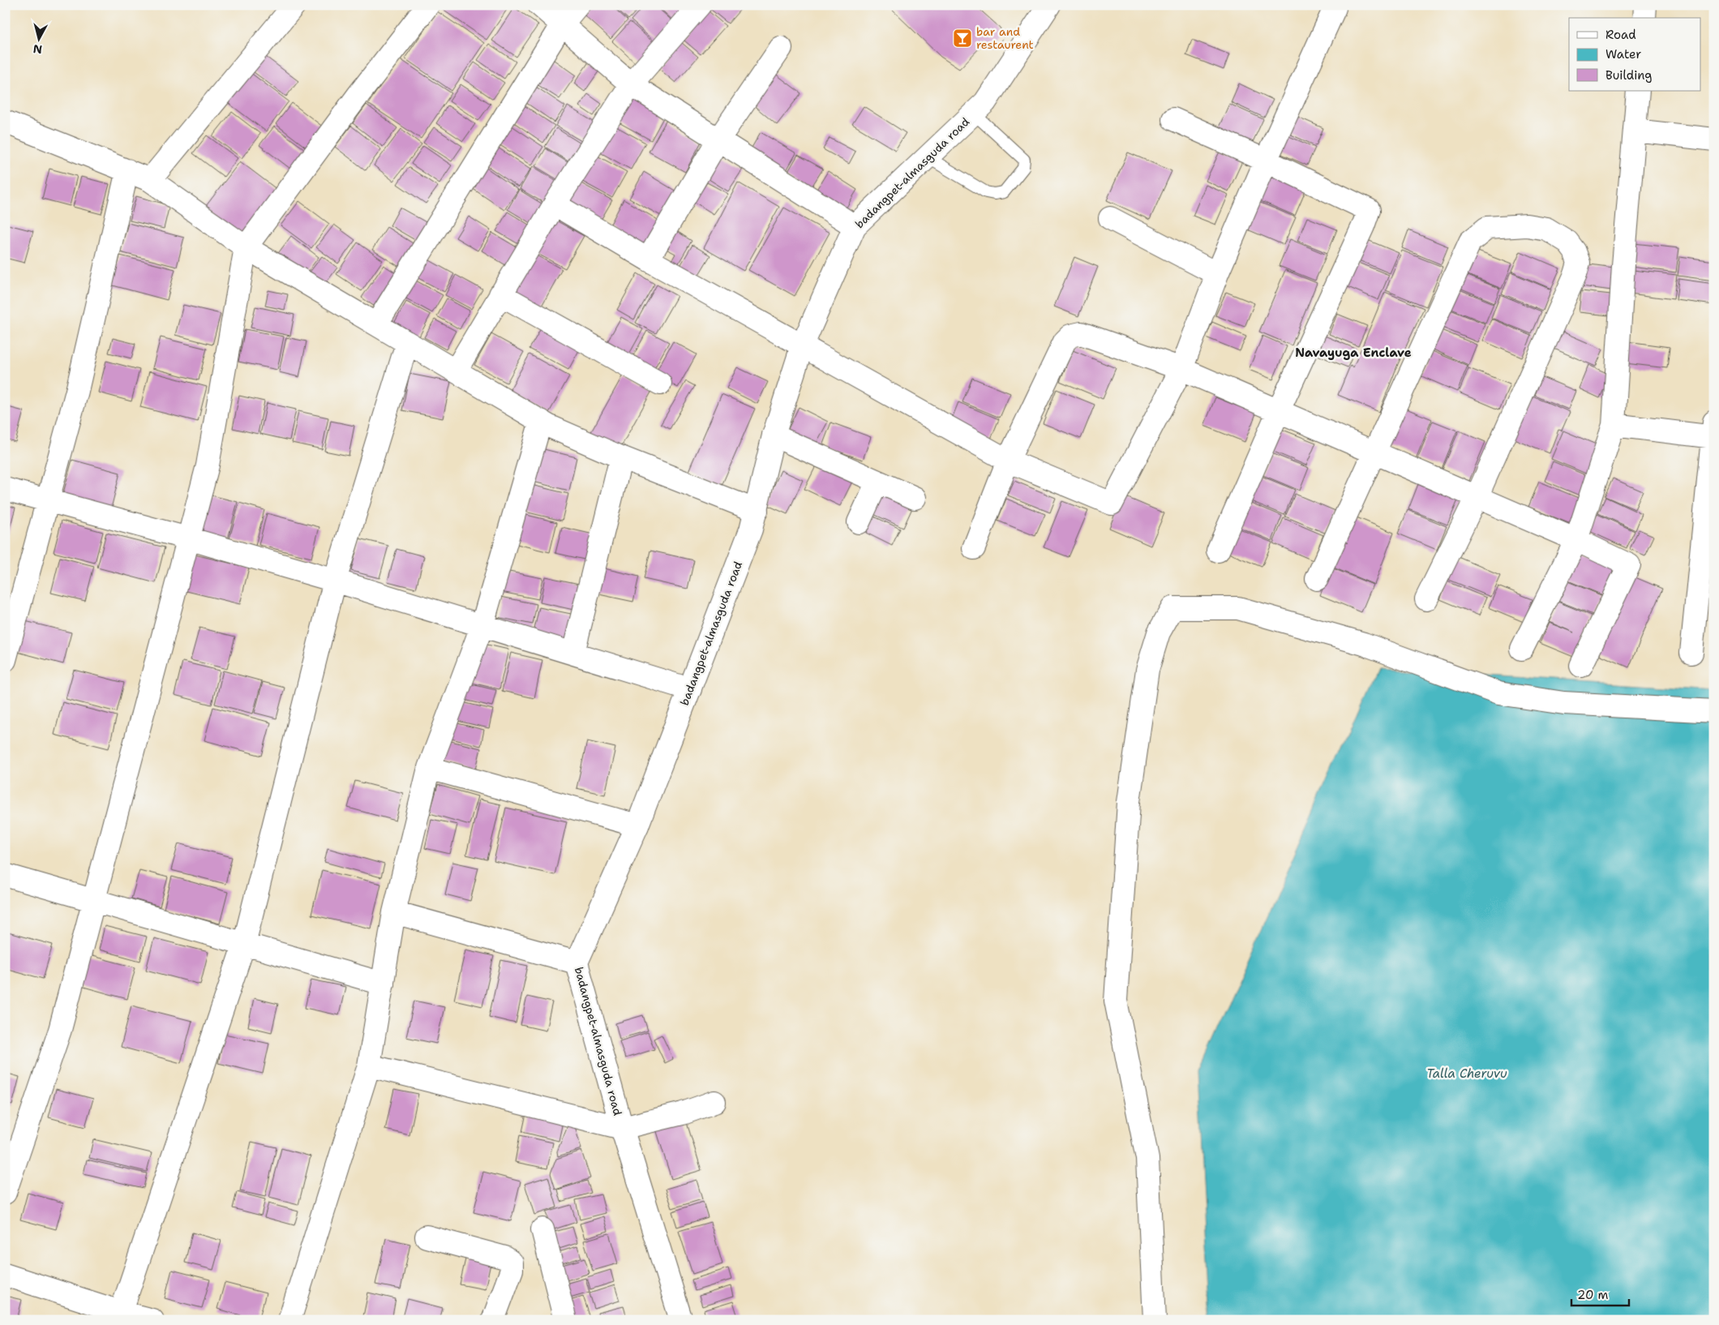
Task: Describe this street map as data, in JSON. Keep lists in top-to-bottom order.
{
  "streets": {
    "street": ["badangpet-almasguda road"]
  },
  "districts": ["Navayuga Enclave"],
  "water": ["Talla Cheruvu"],
  "places": {
    "bar": ["bar and restaurent"]
  },
  "legend": ["Road", "Water", "Building"],
  "scale_bar": "20 m",
  "north": "bottom"
}
